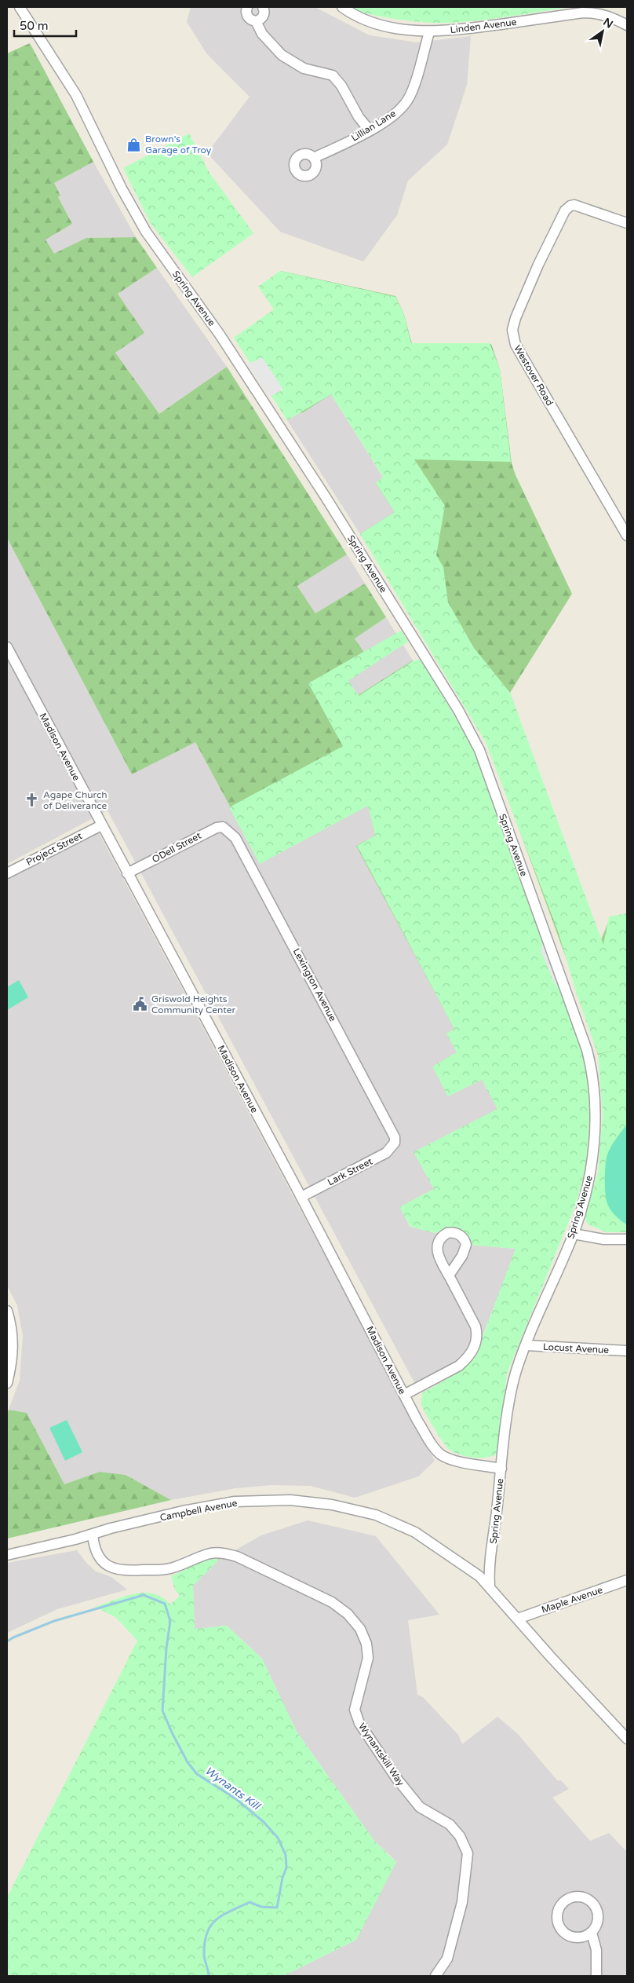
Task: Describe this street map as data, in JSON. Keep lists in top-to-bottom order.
{
  "streets": {
    "street": [
      "Linden Avenue",
      "Lillian Lane",
      "Spring Avenue",
      "Westover Road",
      "Madison Avenue",
      "ODell Street",
      "Project Street",
      "Lexington Avenue",
      "Lark Street",
      "Locust Avenue",
      "Campbell Avenue",
      "Maple Avenue",
      "Wynantskill Way"
    ]
  },
  "crossings": [
    ["Linden Avenue", "Lillian Lane"],
    ["Spring Avenue", "Madison Avenue"],
    ["Spring Avenue", "Locust Avenue"],
    ["Spring Avenue", "Campbell Avenue"],
    ["Madison Avenue", "ODell Street"],
    ["Madison Avenue", "Project Street"],
    ["Madison Avenue", "Lark Street"],
    ["ODell Street", "Lexington Avenue"],
    ["Lexington Avenue", "Lark Street"],
    ["Campbell Avenue", "Wynantskill Way"]
  ],
  "water": ["Wynants Kill"],
  "places": {
    "shop": ["Brown's Garage of Troy"],
    "church": ["Agape Church of Deliverance"],
    "public building": ["Griswold Heights Community Center"]
  },
  "scale_bar": "50 m",
  "north": "top right"
}
